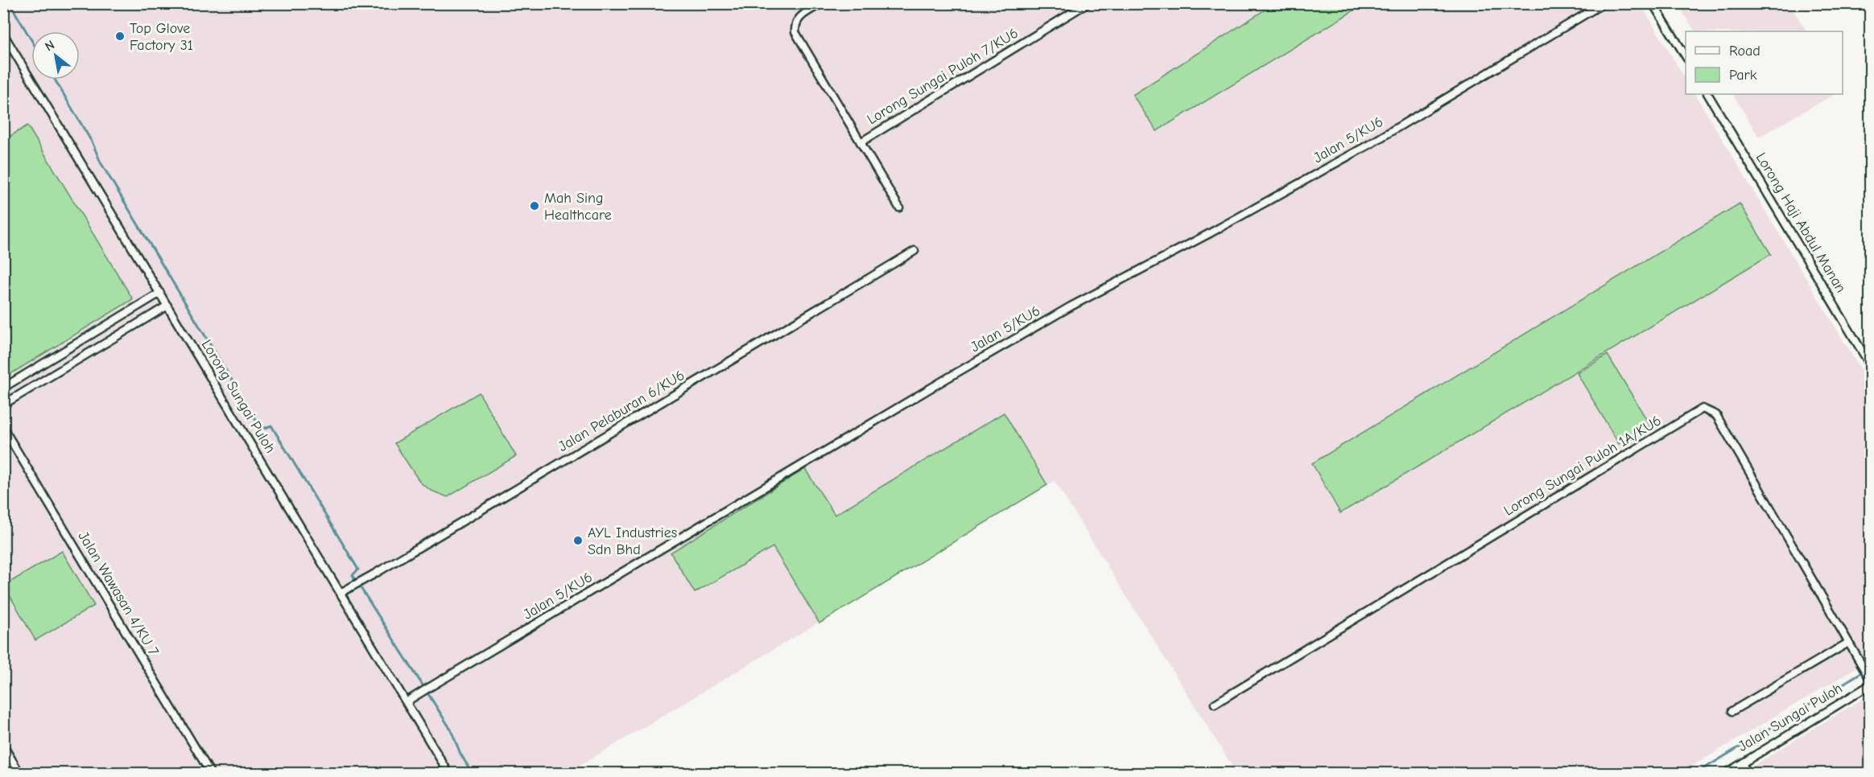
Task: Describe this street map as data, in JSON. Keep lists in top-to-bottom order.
{
  "streets": {
    "street": [
      "Lorong Sungai Puloh 7/KU6",
      "Jalan 5/KU6",
      "Lorong Haji Abdul Manan",
      "Lorong Sungai Puloh",
      "Jalan Pelaburan 6/KU6",
      "Lorong Sungai Puloh 1A/KU6",
      "Jalan Wawasan 4/KU 7",
      "Jalan Sungai Puloh"
    ]
  },
  "crossings": [
    ["Jalan 5/KU6", "Lorong Sungai Puloh"],
    ["Lorong Sungai Puloh", "Jalan Pelaburan 6/KU6"]
  ],
  "places": ["Top Glove Factory 31", "Mah Sing Healthcare", "AYL Industries Sdn Bhd"],
  "legend": ["Road", "Park"],
  "north": "top left"
}
